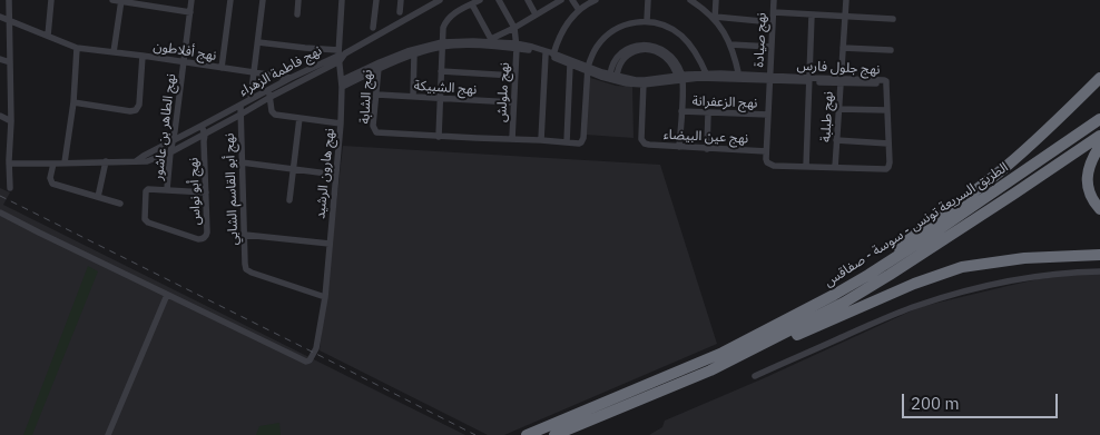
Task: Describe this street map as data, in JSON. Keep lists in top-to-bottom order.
{
  "streets": {
    "highway": ["الطريق السريعة تونس - سوسة - صفاقس"],
    "street": [
      "نهج صيادة",
      "نهج أفلاطون",
      "نهج جلول فارس",
      "نهج فاطمة الزهراء",
      "نهج الشبيكة",
      "نهج ملولش",
      "نهج الشابة",
      "نهج الزعفرانة",
      "نهج طبلبة",
      "نهج الطاهر بن عاشور",
      "نهج عين البيضاء",
      "نهج هارون الرشيد",
      "نهج أبو القاسم الشابي",
      "نهج أبو نواس"
    ]
  },
  "crossings": [
    ["نهج صيادة", "نهج جلول فارس"],
    ["نهج صيادة", "نهج الزعفرانة"],
    ["نهج صيادة", "نهج عين البيضاء"],
    ["نهج أفلاطون", "نهج فاطمة الزهراء"],
    ["نهج أفلاطون", "نهج الطاهر بن عاشور"],
    ["نهج جلول فارس", "نهج ملولش"],
    ["نهج جلول فارس", "نهج الشابة"],
    ["نهج جلول فارس", "نهج طبلبة"],
    ["نهج جلول فارس", "نهج عين البيضاء"],
    ["نهج جلول فارس", "نهج هارون الرشيد"],
    ["نهج فاطمة الزهراء", "نهج الطاهر بن عاشور"],
    ["نهج فاطمة الزهراء", "نهج هارون الرشيد"],
    ["نهج فاطمة الزهراء", "نهج أبو القاسم الشابي"],
    ["نهج فاطمة الزهراء", "نهج أبو نواس"],
    ["نهج الشبيكة", "نهج ملولش"],
    ["نهج الشبيكة", "نهج الشابة"],
    ["نهج الطاهر بن عاشور", "نهج أبو نواس"],
    ["نهج هارون الرشيد", "نهج أبو القاسم الشابي"]
  ],
  "scale_bar": "200 m"
}
